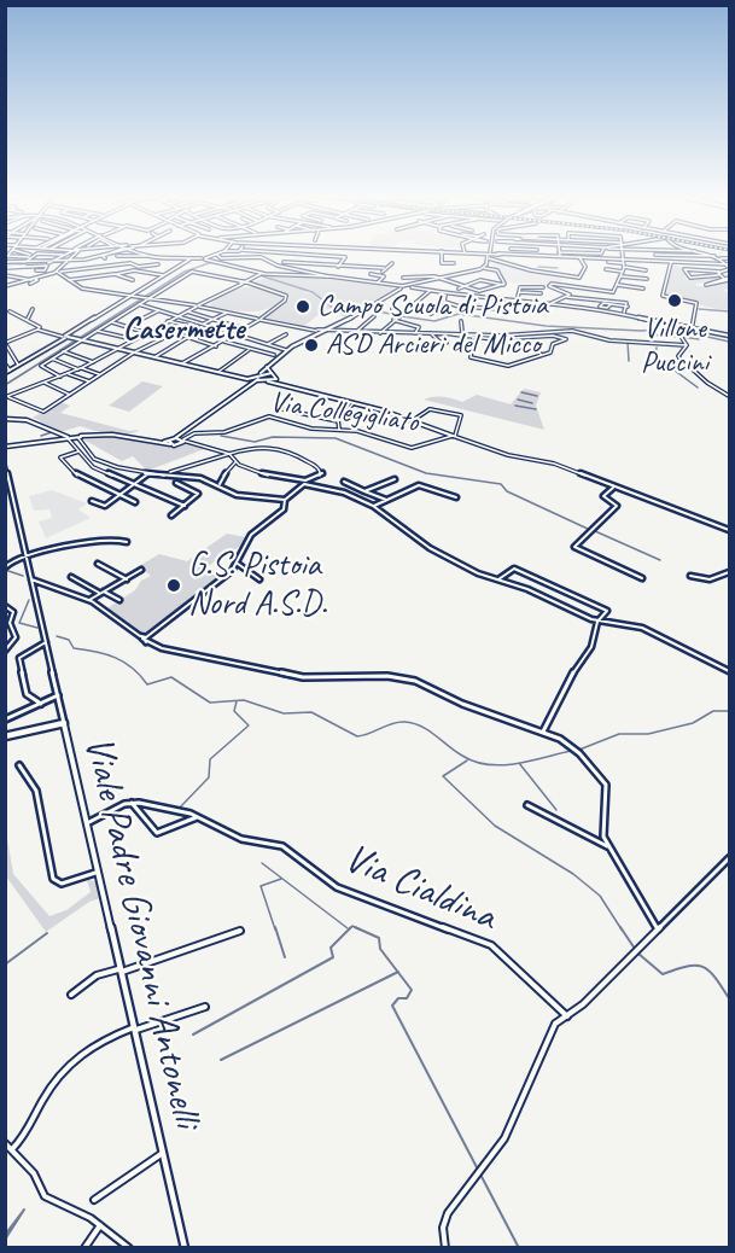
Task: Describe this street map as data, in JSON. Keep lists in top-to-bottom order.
{
  "streets": {
    "street": ["Via Collegigliato", "Via Cialdina", "Viale Padre Giovanni Antonelli"]
  },
  "districts": ["Casermette"],
  "places": [
    "Villone Puccini",
    "Campo Scuola di Pistoia",
    "ASD Arcieri del Micco",
    "G.S. Pistoia Nord A.S.D."
  ]
}
